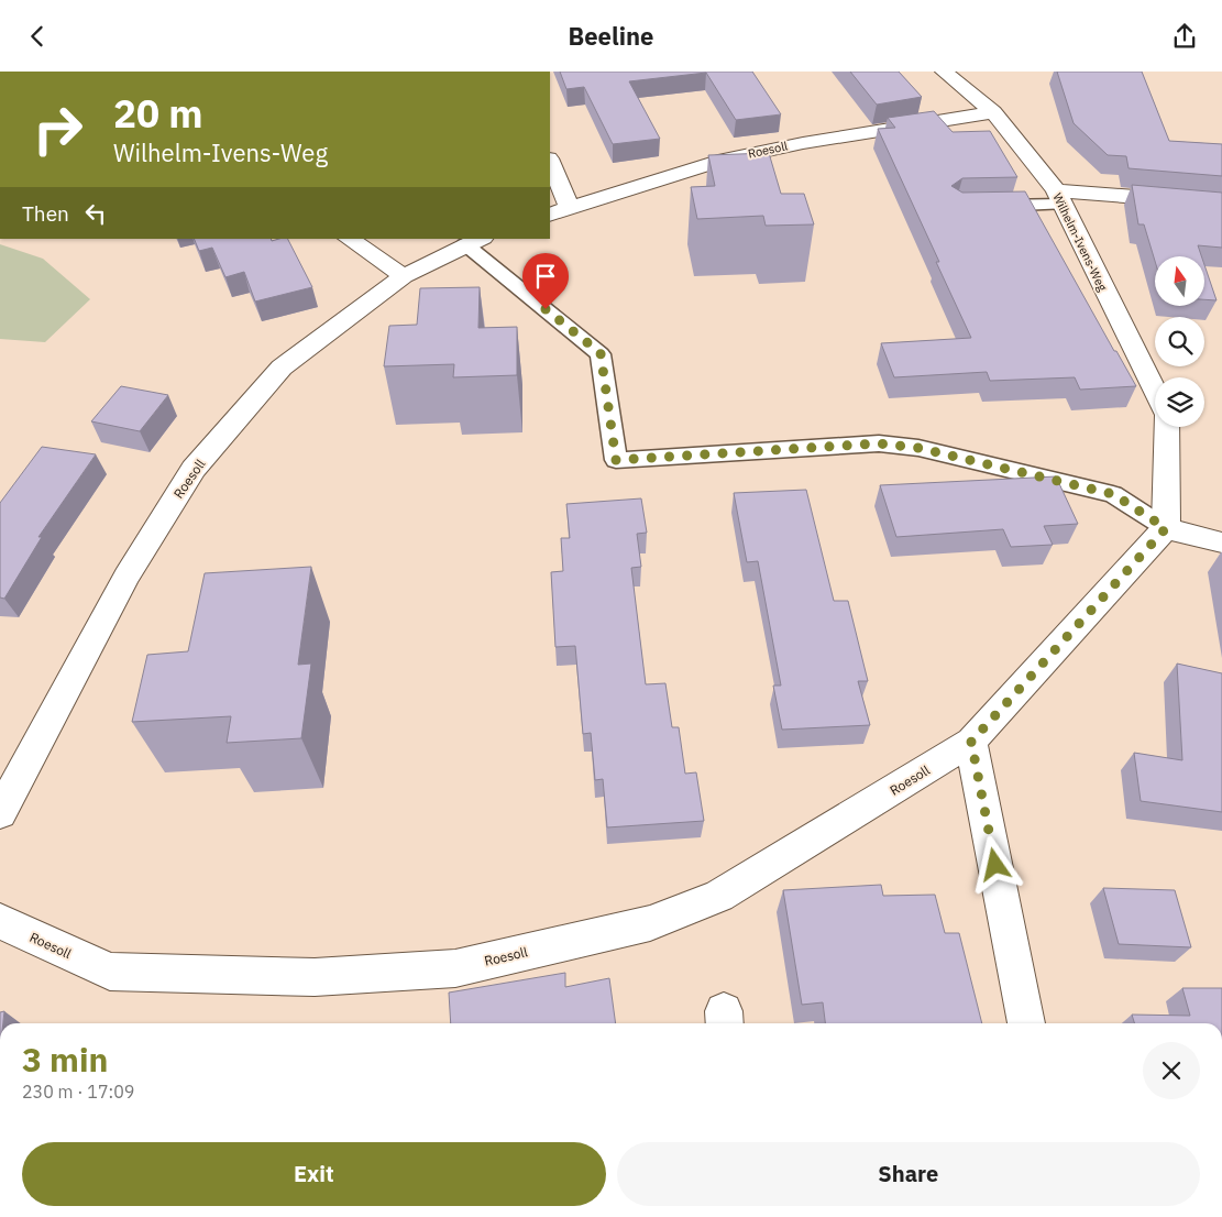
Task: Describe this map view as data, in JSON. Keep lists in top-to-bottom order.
{
  "streets": {
    "street": ["Roesoll", "Wilhelm-Ivens-Weg"]
  },
  "crossings": [
    ["Roesoll", "Wilhelm-Ivens-Weg"]
  ],
  "north": "top",
  "page": {
    "header": "Beeline",
    "turn": ["20 m", "Wilhelm-Ivens-Weg"],
    "then": "Then",
    "heading": ["3 min", "230 m · 17:09"],
    "buttons": ["Exit", "Share"]
  }
}
